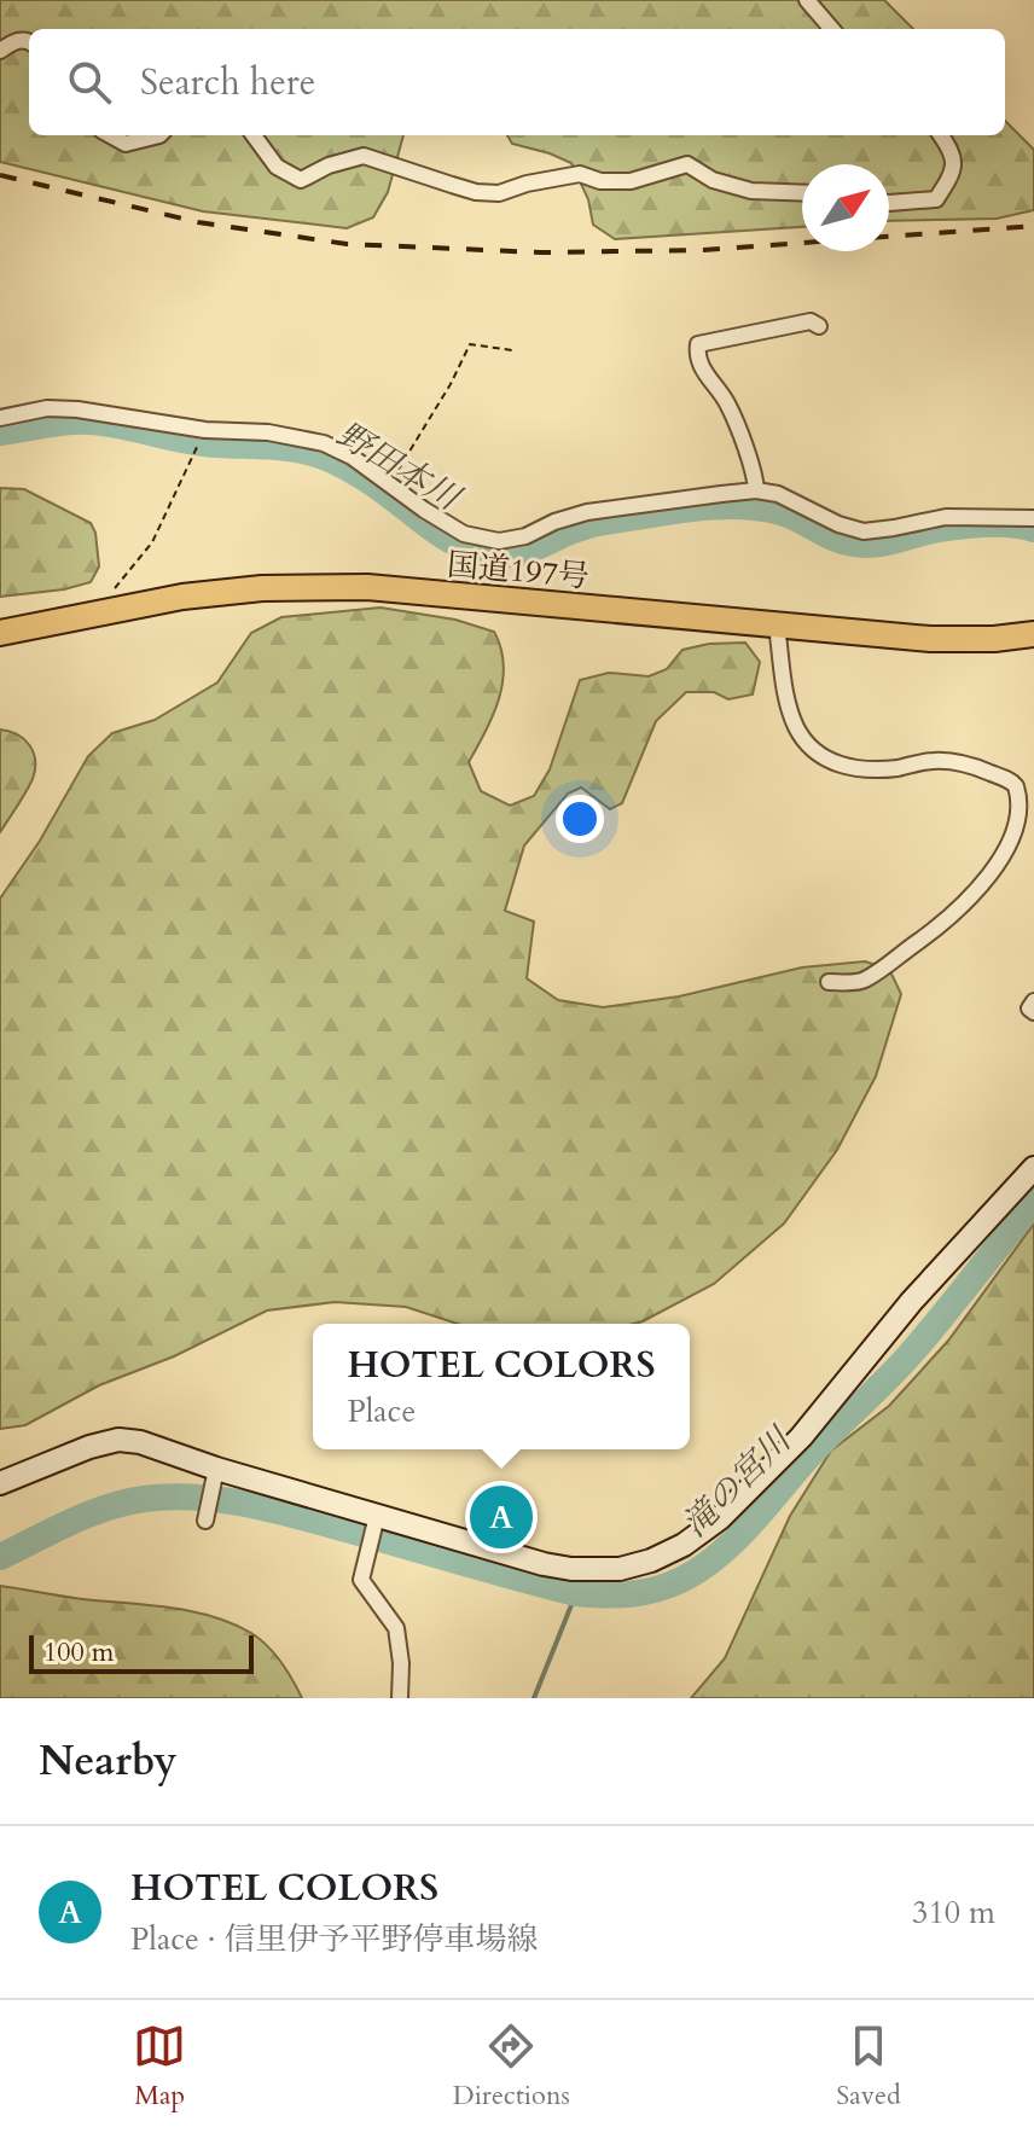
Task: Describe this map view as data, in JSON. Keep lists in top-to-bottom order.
{
  "streets": {
    "highway": ["国道197号"]
  },
  "water": ["野田本川", "滝の宮川"],
  "scale_bar": "100 m",
  "north": "top right",
  "page": {
    "search": "Search here",
    "popup": ["HOTEL COLORS", "Place"],
    "pins": "A",
    "scale": "100 m",
    "heading": "Nearby",
    "list": [
      {
        "mark": "A",
        "name": "HOTEL COLORS",
        "note": "Place · 信里伊予平野停車場線",
        "value": "310 m"
      }
    ],
    "nav": ["Map", "Directions", "Saved"]
  }
}
